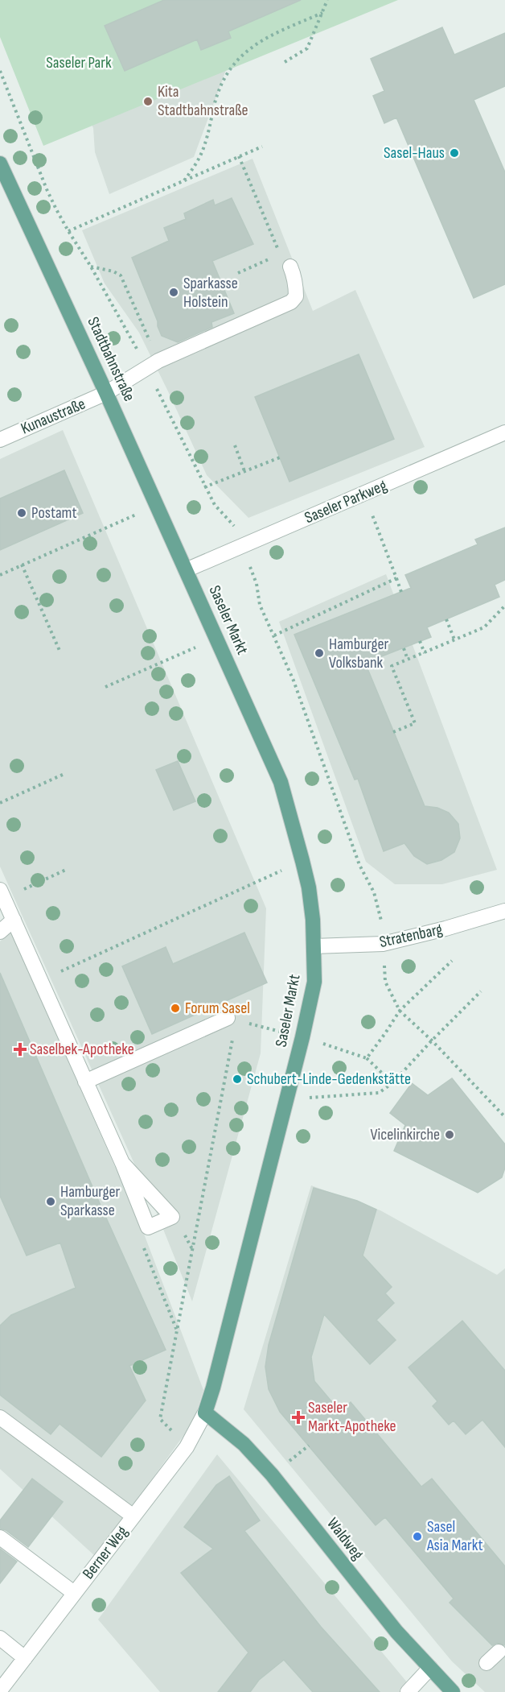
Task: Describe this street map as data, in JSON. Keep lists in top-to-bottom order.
{
  "streets": {
    "main road": ["Stadtbahnstraße", "Saseler Markt", "Waldweg"],
    "street": [
      "Kunaustraße",
      "Saseler Parkweg",
      "Stratenbarg",
      "Berner Weg"
    ]
  },
  "crossings": [
    ["Stadtbahnstraße", "Kunaustraße"],
    ["Stadtbahnstraße", "Saseler Parkweg"],
    ["Stadtbahnstraße", "Saseler Markt"],
    ["Saseler Parkweg", "Saseler Markt"],
    ["Saseler Markt", "Stratenbarg"],
    ["Saseler Markt", "Waldweg"],
    ["Saseler Markt", "Berner Weg"],
    ["Waldweg", "Berner Weg"]
  ],
  "parks": ["Saseler Park"],
  "places": {
    "other": [
      "Kita Stadtbahnstraße",
      "Sasel-Haus",
      "Sparkasse Holstein",
      "Postamt",
      "Hamburger Volksbank",
      "Forum Sasel",
      "Schubert-Linde-Gedenkstätte",
      "Vicelinkirche",
      "Hamburger Sparkasse",
      "Sasel Asia Markt"
    ],
    "health": ["Saselbek-Apotheke", "Saseler Markt-Apotheke"]
  }
}
